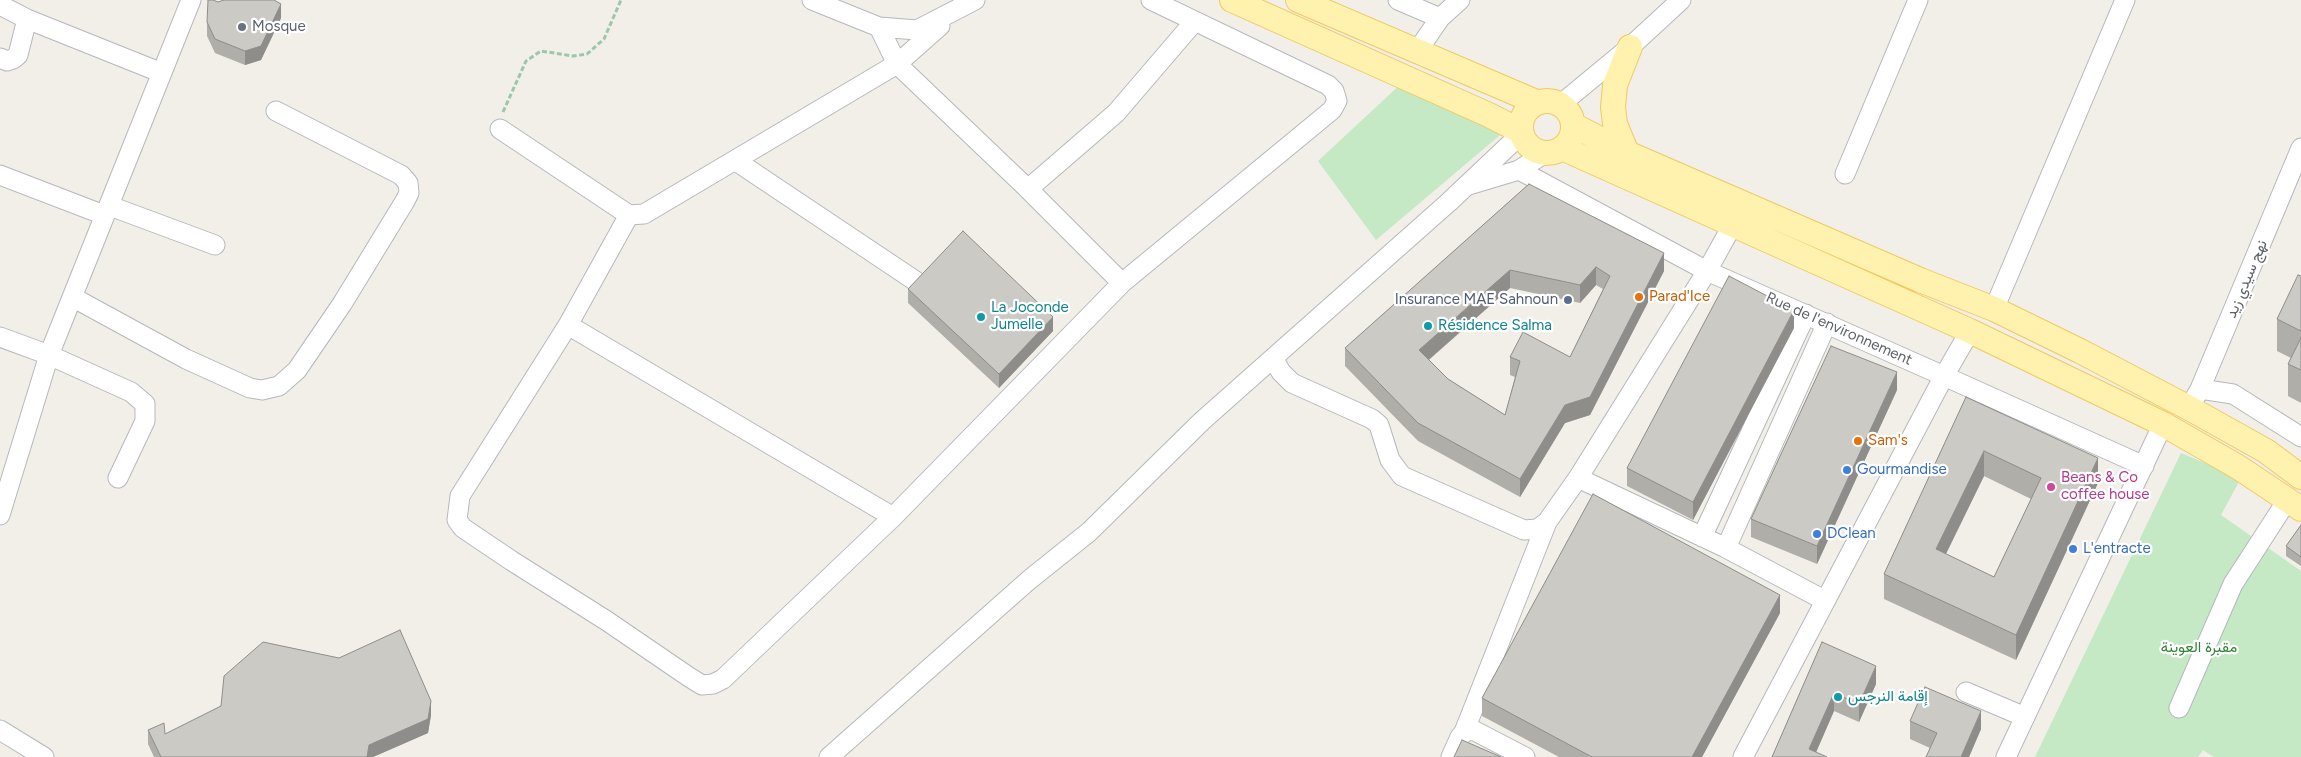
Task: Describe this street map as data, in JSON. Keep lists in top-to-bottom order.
{
  "streets": {
    "street": ["نهج سيدي زيد", "Rue de l'environnement"]
  },
  "parks": ["مقبرة العوينة"],
  "places": [
    "Mosque",
    "Parad'Ice",
    "Insurance MAE Sahnoun",
    "La Joconde Jumelle",
    "Résidence Salma",
    "Sam's",
    "Gourmandise",
    "Beans & Co coffee house",
    "DClean",
    "L'entracte",
    "إقامة النرجس"
  ]
}
